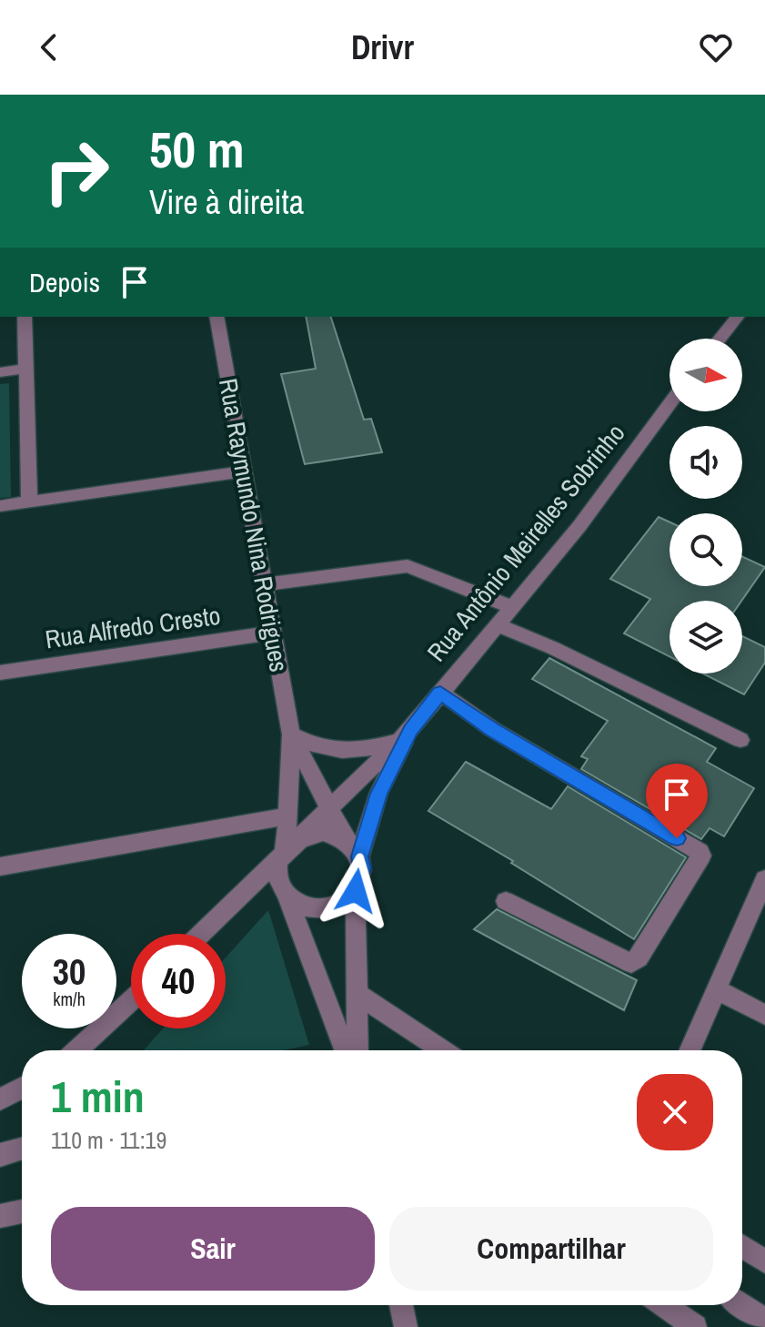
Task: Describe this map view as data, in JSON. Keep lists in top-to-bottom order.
{
  "streets": {
    "street": ["Rua Raymundo Nina Rodrigues", "Rua Antônio Meirelles Sobrinho", "Rua Alfredo Cresto"]
  },
  "crossings": [
    ["Rua Raymundo Nina Rodrigues", "Rua Antônio Meirelles Sobrinho"],
    ["Rua Raymundo Nina Rodrigues", "Rua Alfredo Cresto"]
  ],
  "north": "right",
  "page": {
    "header": "Drivr",
    "turn": ["50 m", "Vire à direita"],
    "then": "Depois",
    "speed": "30 km/h",
    "limit": "40",
    "heading": ["1 min", "110 m · 11:19"],
    "buttons": ["Sair", "Compartilhar"]
  }
}
